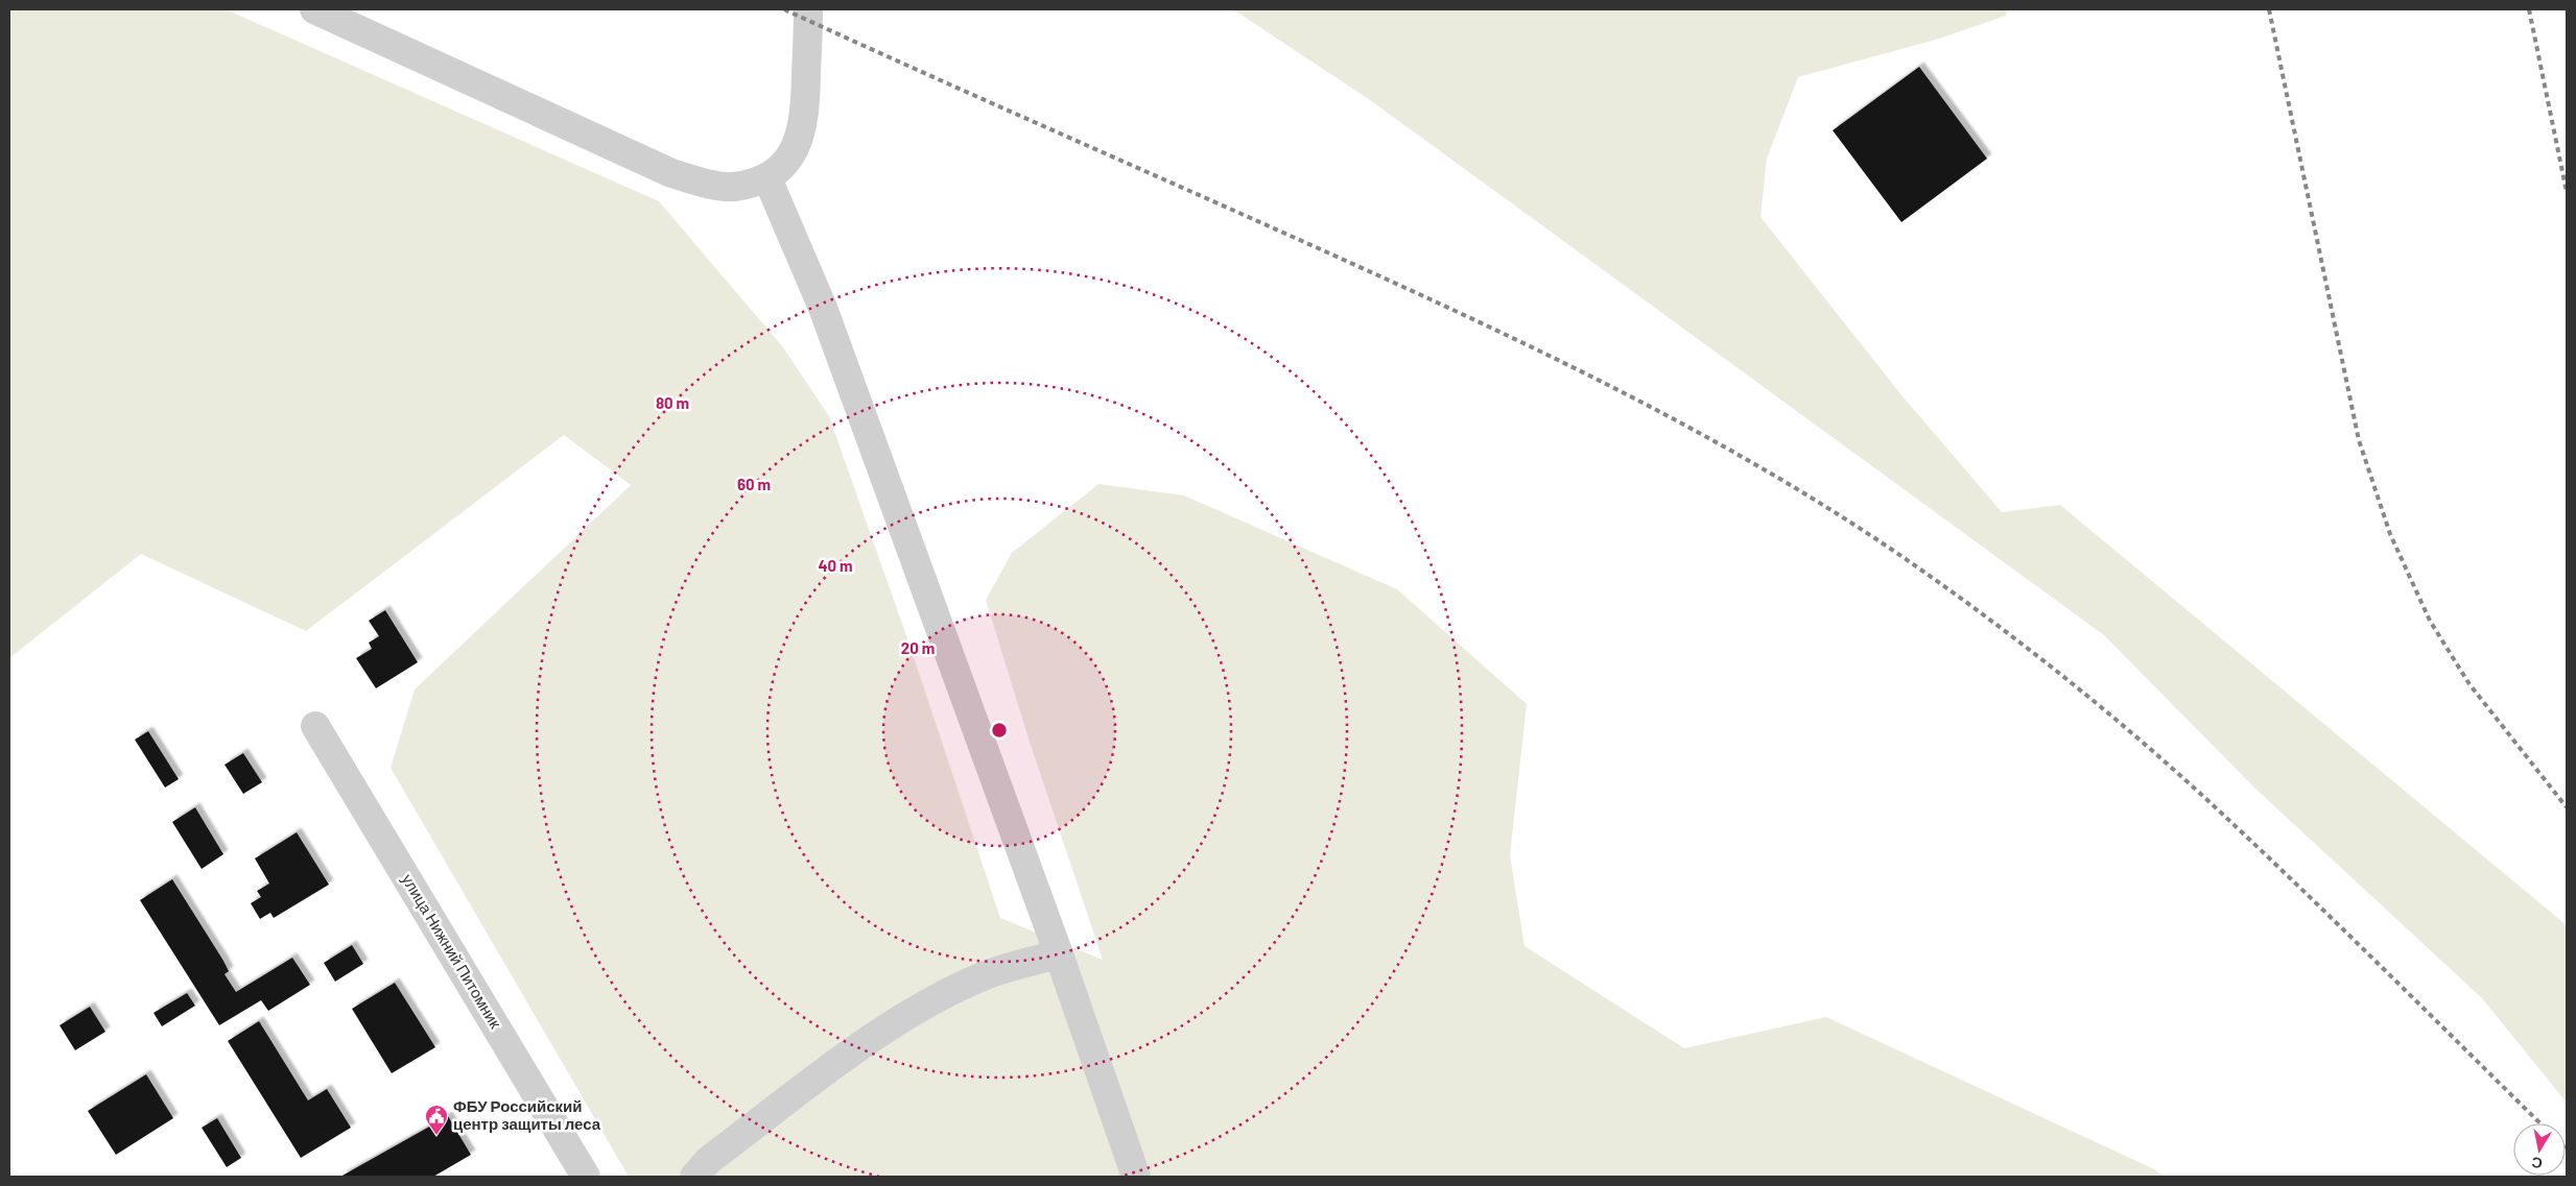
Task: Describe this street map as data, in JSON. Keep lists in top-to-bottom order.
{
  "streets": {
    "street": ["улица Нижний Питомник"]
  },
  "places": {
    "public building": ["ФБУ Российский центр защиты леса"]
  },
  "north": "bottom",
  "rings": [
    "80 m",
    "60 m",
    "40 m",
    "20 m"
  ]
}
